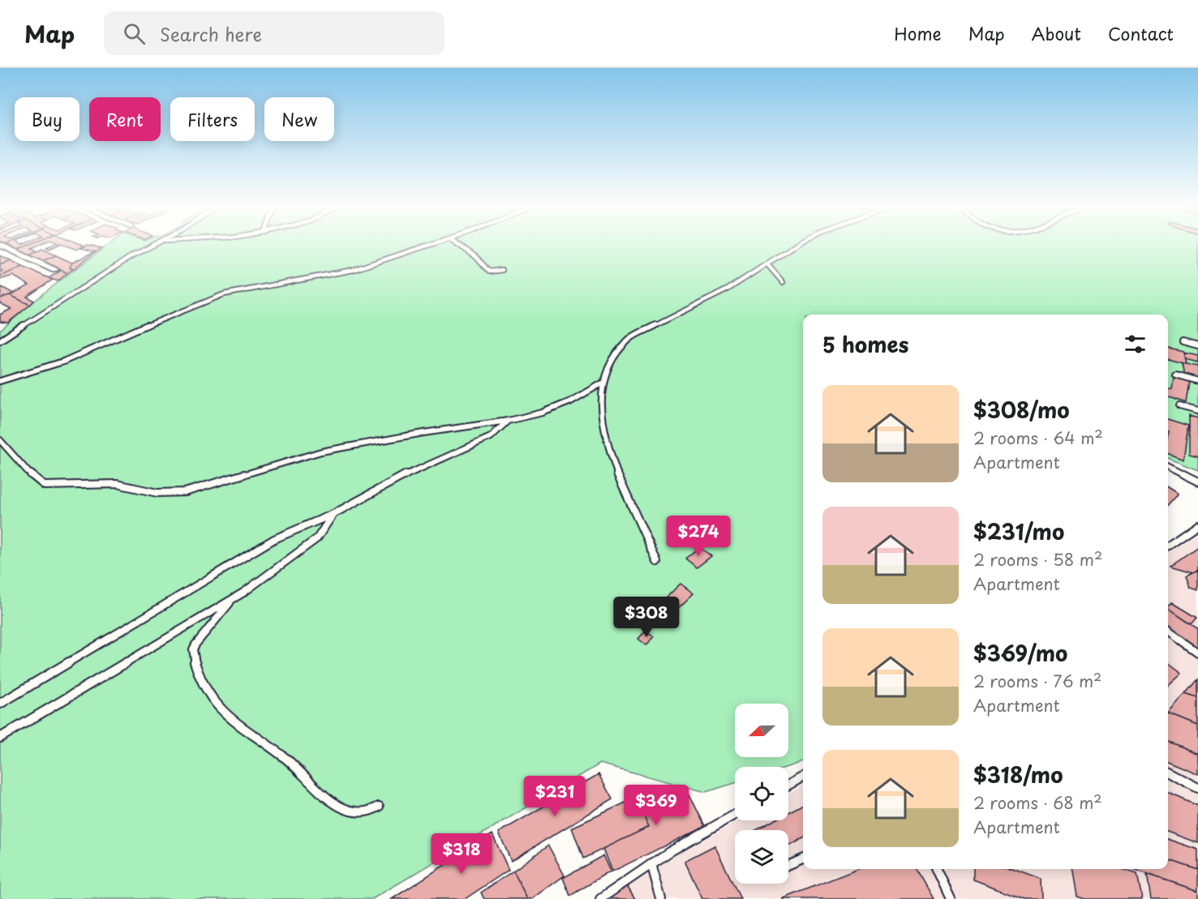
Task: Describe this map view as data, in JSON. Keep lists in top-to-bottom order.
{
  "north": "left",
  "page": {
    "header": "Map",
    "search": "Search here",
    "nav": [
      "Home",
      "Map",
      "About",
      "Contact"
    ],
    "chip": [
      "Buy",
      "Rent",
      "Filters",
      "New"
    ],
    "heading": "5 homes",
    "list": [
      {
        "name": "$308/mo",
        "note": "2 rooms · 64 m² · Apartment"
      },
      {
        "name": "$231/mo",
        "note": "2 rooms · 58 m² · Apartment"
      },
      {
        "name": "$369/mo",
        "note": "2 rooms · 76 m² · Apartment"
      },
      {
        "name": "$318/mo",
        "note": "2 rooms · 68 m² · Apartment"
      }
    ],
    "price": [
      "$274",
      "$308",
      "$231",
      "$369",
      "$318"
    ]
  }
}
